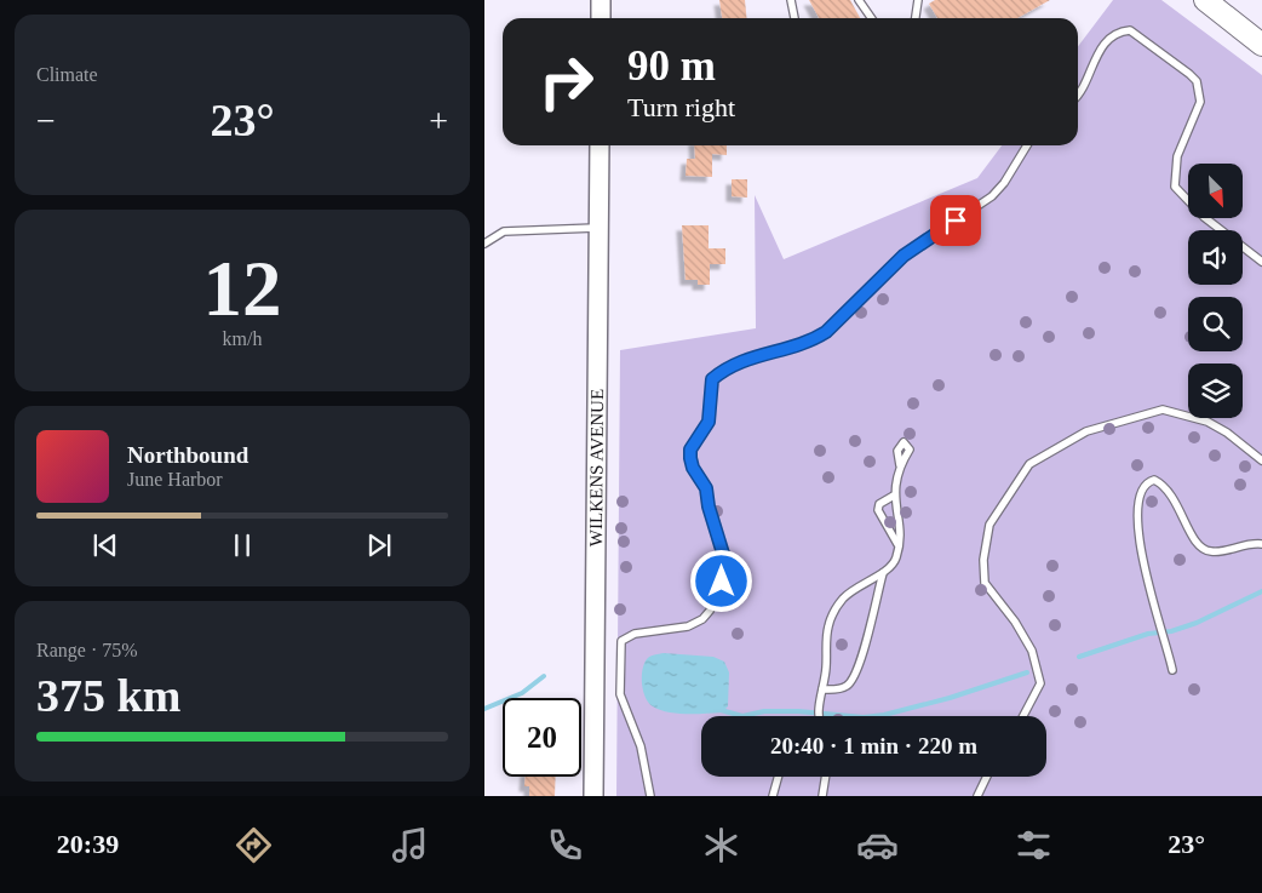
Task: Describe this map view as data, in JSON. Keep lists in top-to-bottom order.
{
  "streets": {
    "main road": ["WILKENS AVENUE"]
  },
  "north": "bottom right",
  "page": {
    "tile": [
      "Climate",
      ["12", "km/h"],
      ["Range · 75%", "375 km"]
    ],
    "turn": ["90 m", "Turn right"],
    "heat": ["−", "23°", "+"],
    "song": ["Northbound", "June Harbor"],
    "limit": "20",
    "trip": "20:40 · 1 min · 220 m",
    "tabs": ["20:39", "23°"]
  }
}
